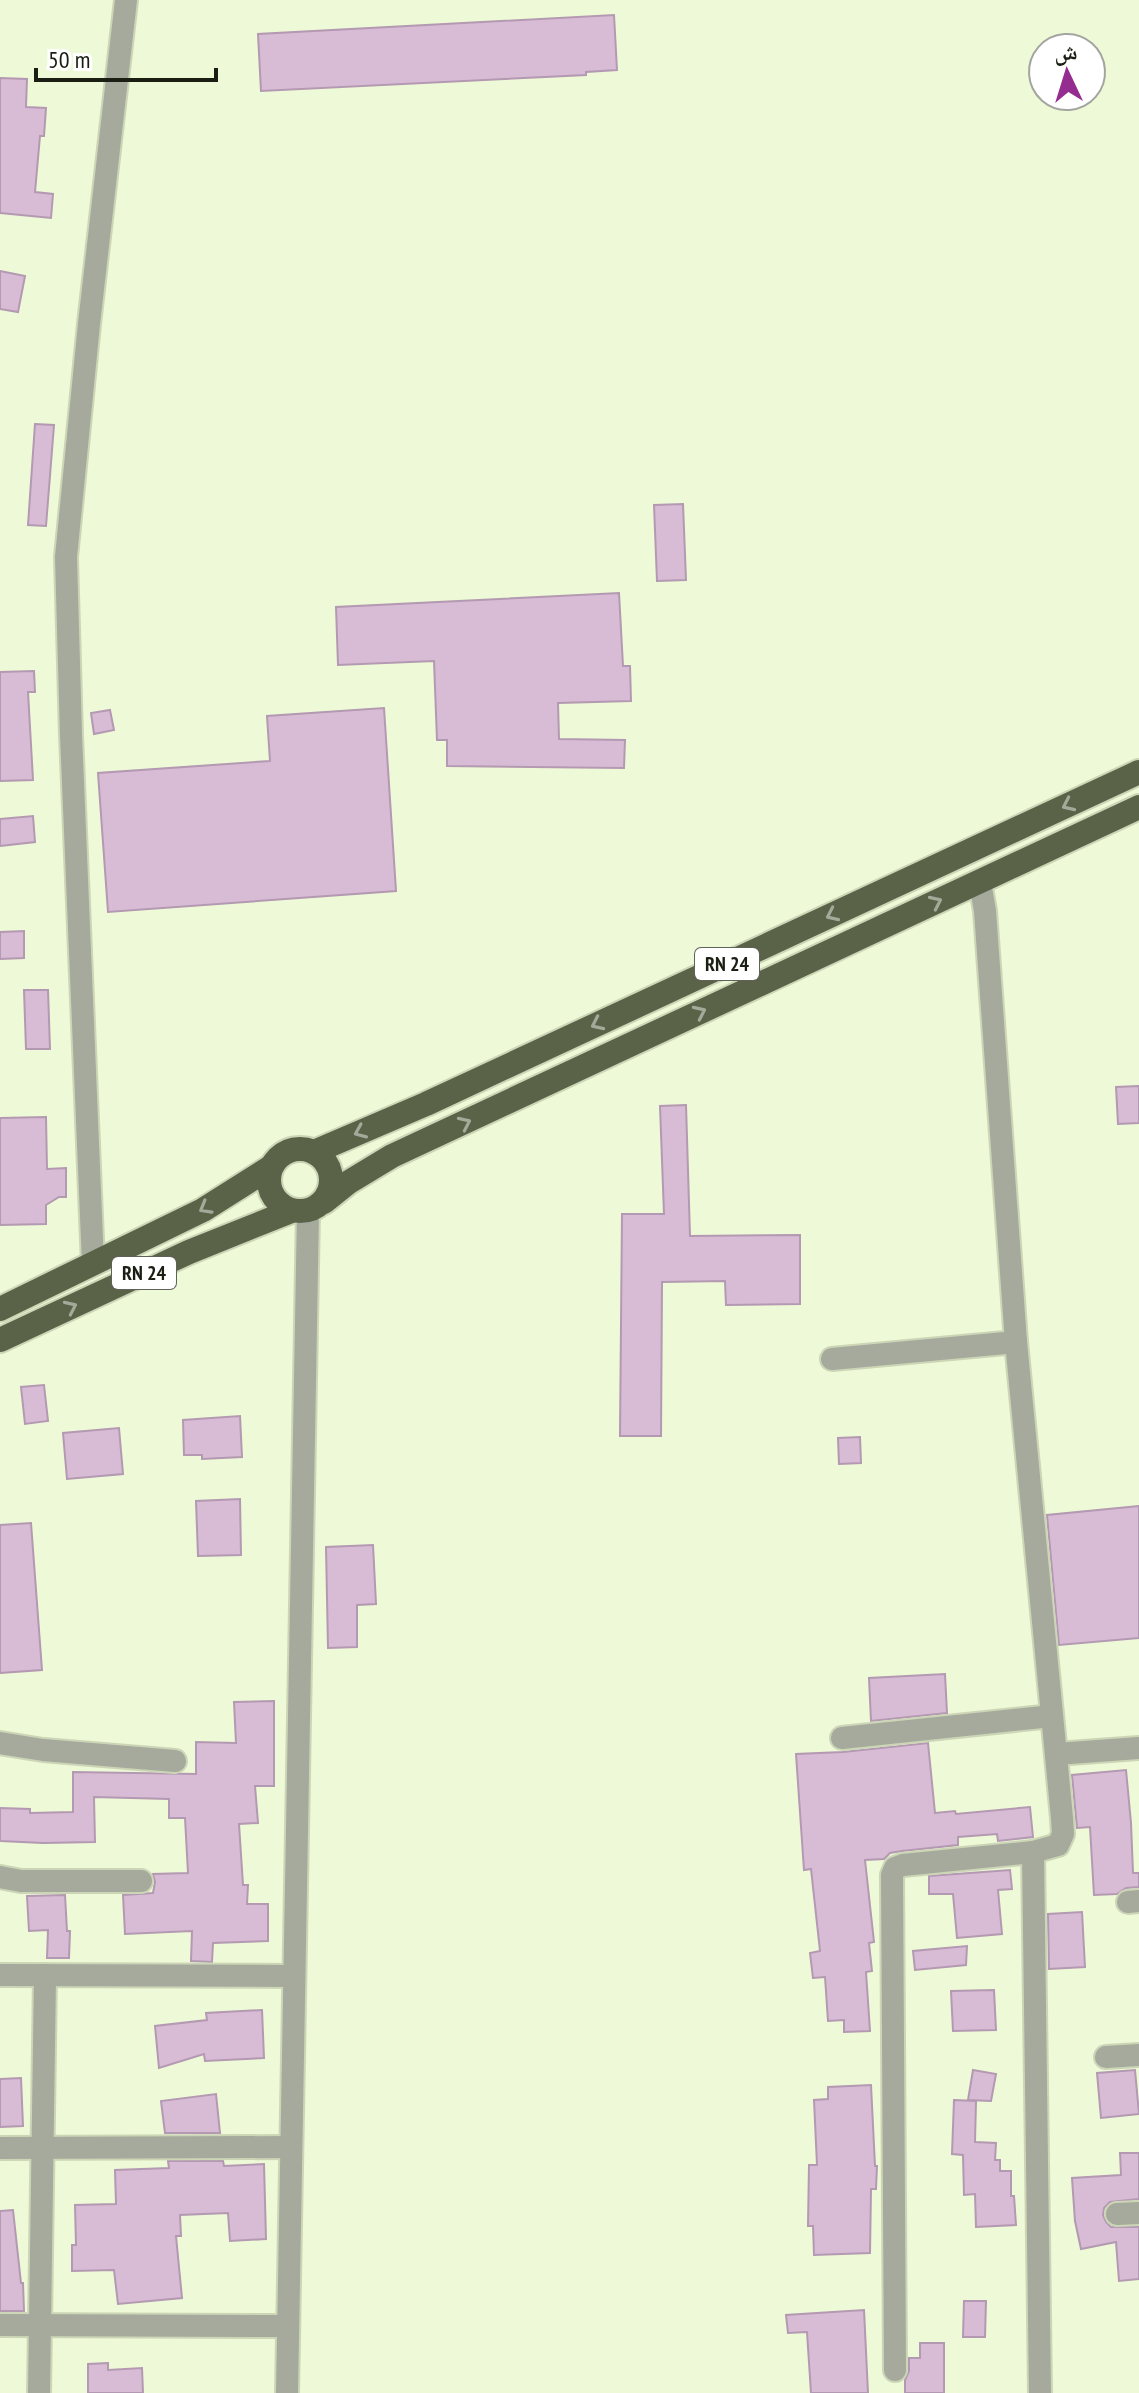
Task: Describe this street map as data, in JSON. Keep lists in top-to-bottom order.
{
  "streets": {
    "highway": ["RN 24"]
  },
  "scale_bar": "50 m",
  "north": "top"
}
